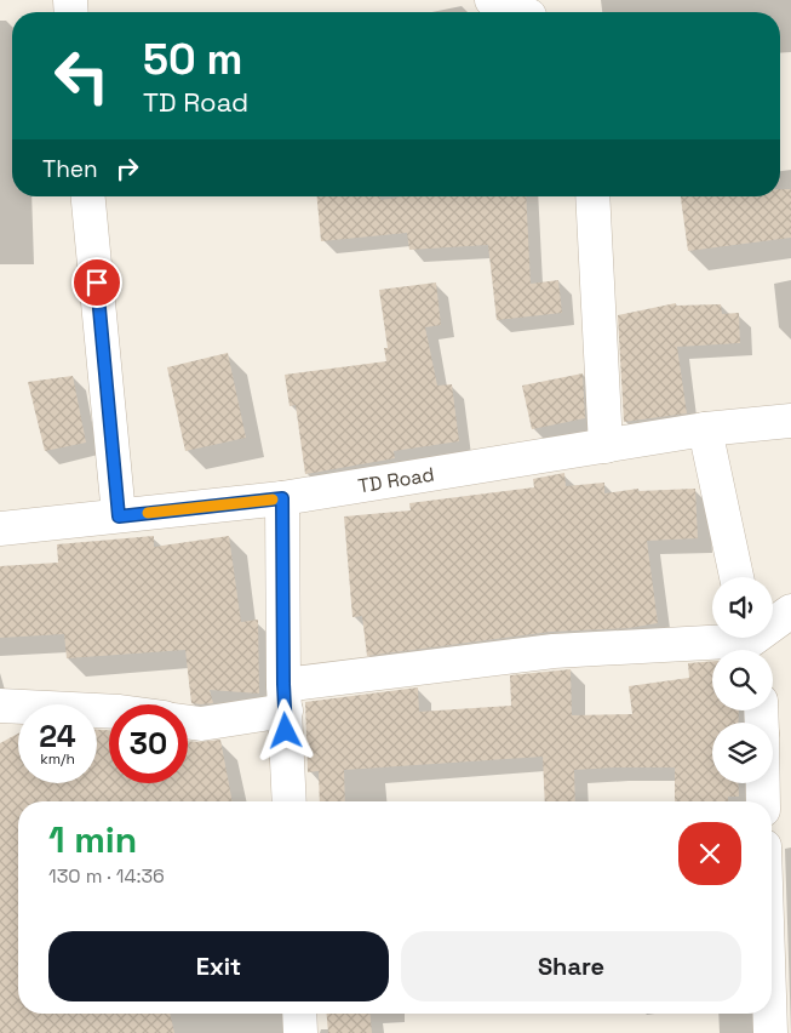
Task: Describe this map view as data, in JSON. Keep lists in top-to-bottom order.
{
  "streets": {
    "street": ["TD Road"]
  },
  "page": {
    "turn": ["50 m", "TD Road"],
    "then": "Then",
    "speed": "24 km/h",
    "limit": "30",
    "heading": ["1 min", "130 m · 14:36"],
    "buttons": ["Exit", "Share"]
  }
}
